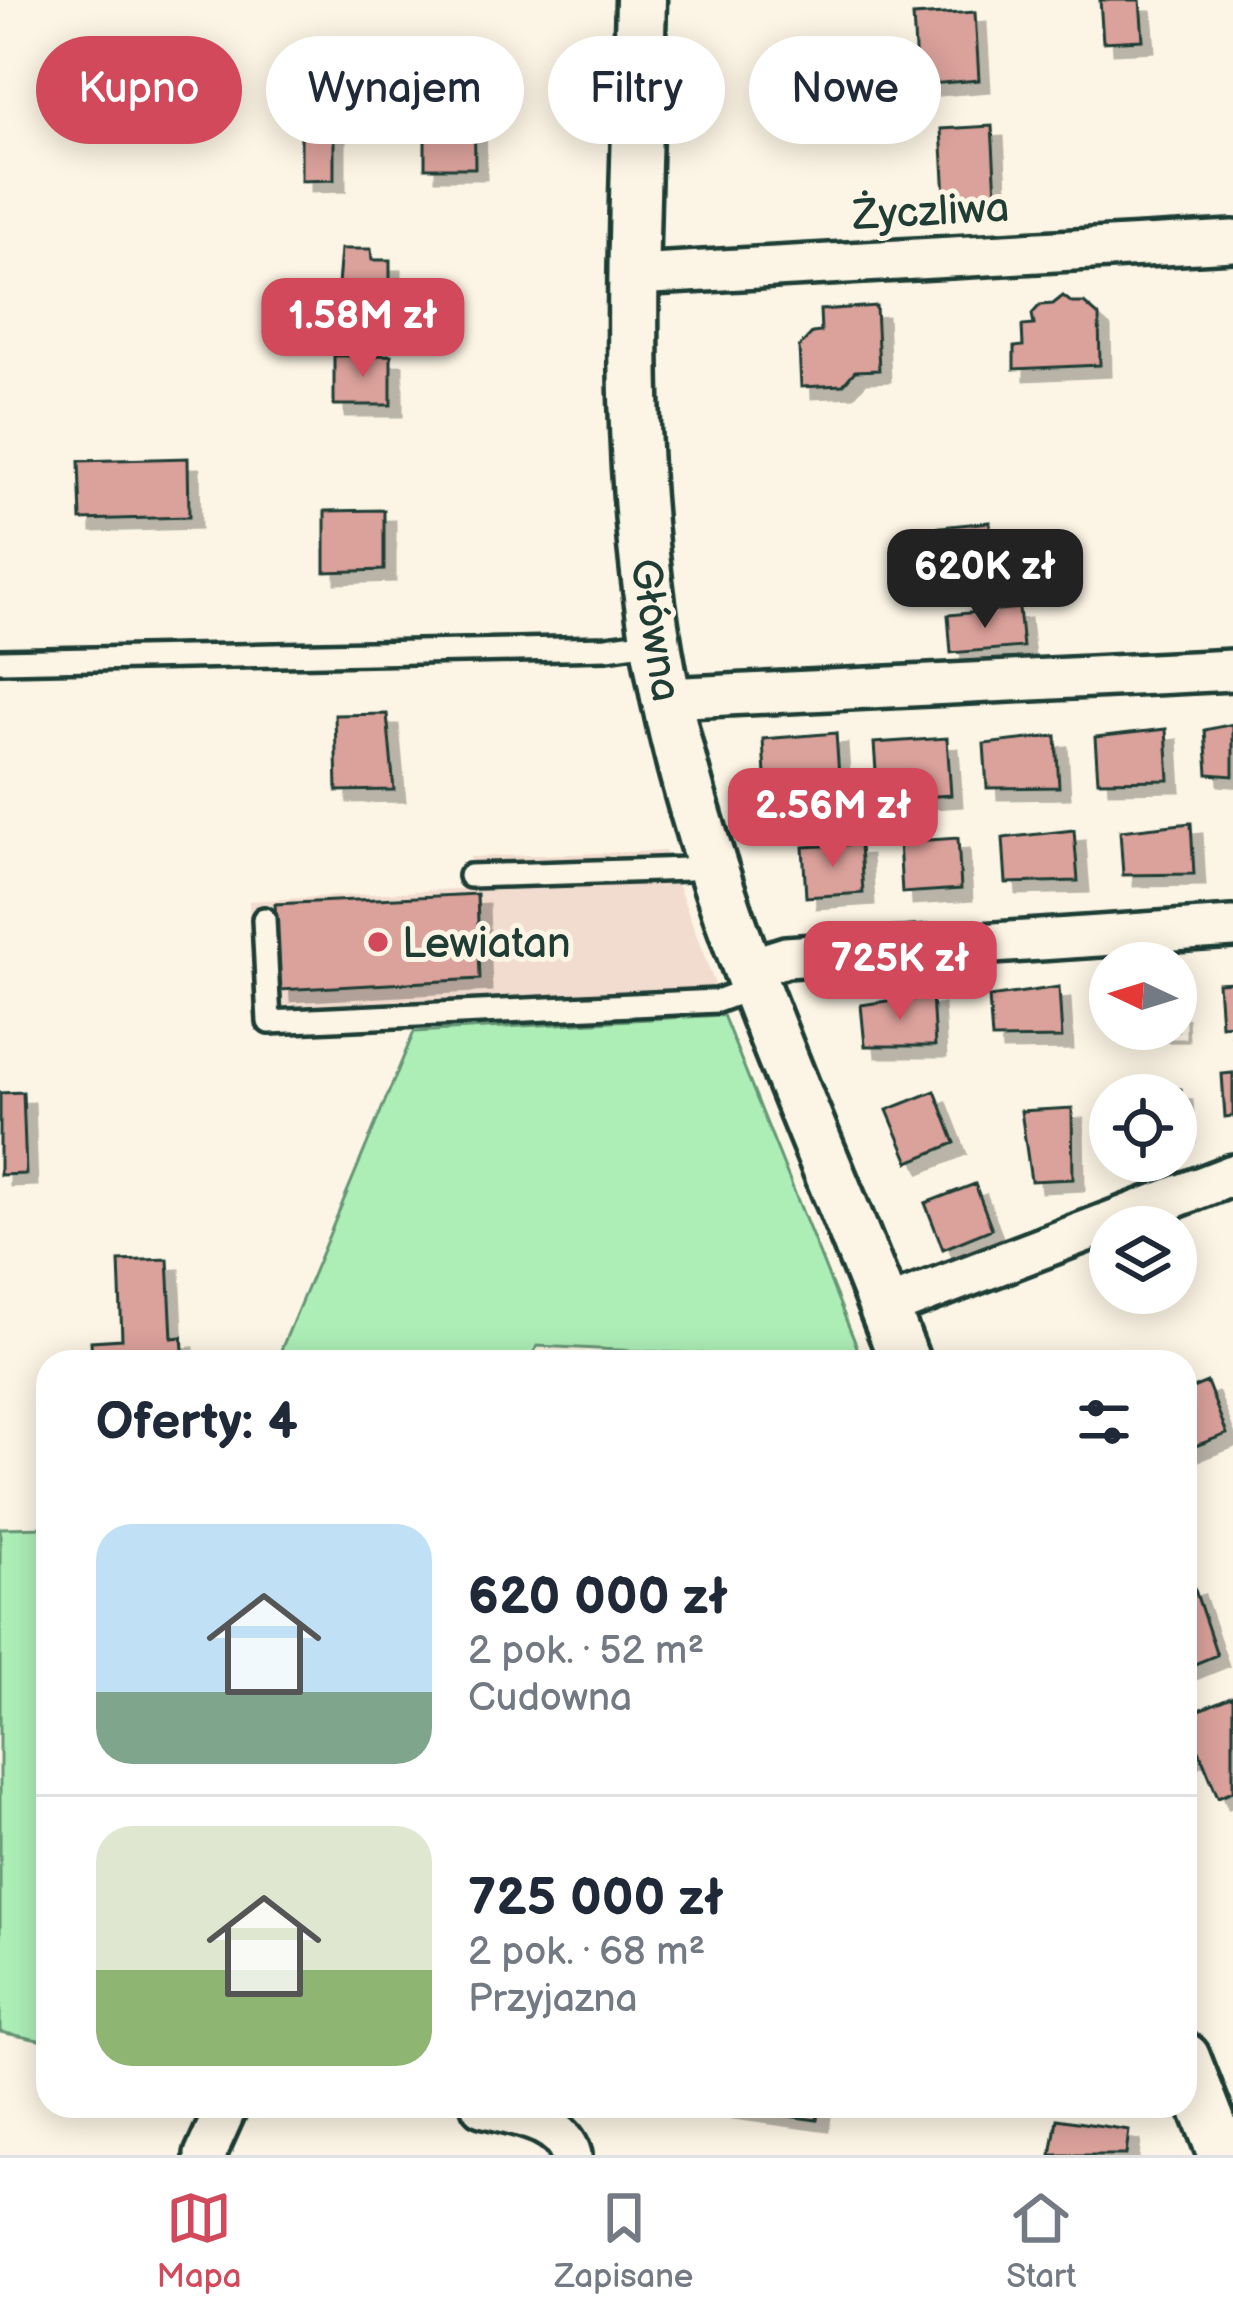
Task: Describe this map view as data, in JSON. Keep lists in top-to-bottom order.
{
  "streets": {
    "street": ["Życzliwa", "Główna"]
  },
  "crossings": [
    ["Życzliwa", "Główna"]
  ],
  "places": ["Lewiatan"],
  "north": "left",
  "page": {
    "chip": [
      "Kupno",
      "Wynajem",
      "Filtry",
      "Nowe"
    ],
    "price": [
      "1.58M zł",
      "620K zł",
      "2.56M zł",
      "725K zł"
    ],
    "heading": "Oferty: 4",
    "list": [
      {
        "name": "620 000 zł",
        "note": "2 pok. · 52 m² · Cudowna"
      },
      {
        "name": "725 000 zł",
        "note": "2 pok. · 68 m² · Przyjazna"
      }
    ],
    "tabs": ["Mapa", "Zapisane", "Start"]
  }
}
